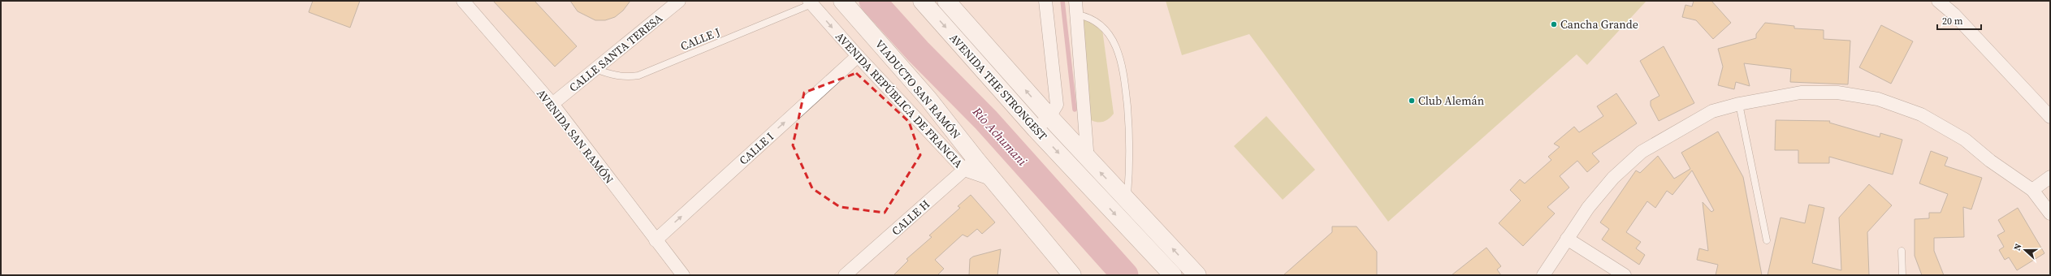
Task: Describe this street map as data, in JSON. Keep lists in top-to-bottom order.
{
  "streets": {
    "main road": ["AVENIDA THE STRONGEST", "VIADUCTO SAN RAMÓN"],
    "street": [
      "CALLE SANTA TERESA",
      "AVENIDA REPÚBLICA DE FRANCIA",
      "AVENIDA SAN RAMÓN",
      "CALLE I",
      "CALLE H"
    ],
    "lane": ["CALLE J"]
  },
  "crossings": [
    ["CALLE J", "CALLE SANTA TERESA"],
    ["CALLE J", "AVENIDA REPÚBLICA DE FRANCIA"],
    ["CALLE SANTA TERESA", "AVENIDA SAN RAMÓN"],
    ["VIADUCTO SAN RAMÓN", "AVENIDA REPÚBLICA DE FRANCIA"],
    ["VIADUCTO SAN RAMÓN", "CALLE H"],
    ["AVENIDA REPÚBLICA DE FRANCIA", "CALLE I"],
    ["AVENIDA REPÚBLICA DE FRANCIA", "CALLE H"],
    ["AVENIDA SAN RAMÓN", "CALLE I"]
  ],
  "one_way": ["CALLE I"],
  "water": ["Río Achumani"],
  "places": ["Cancha Grande", "Club Alemán"],
  "scale_bar": "20 m",
  "north": "left"
}
